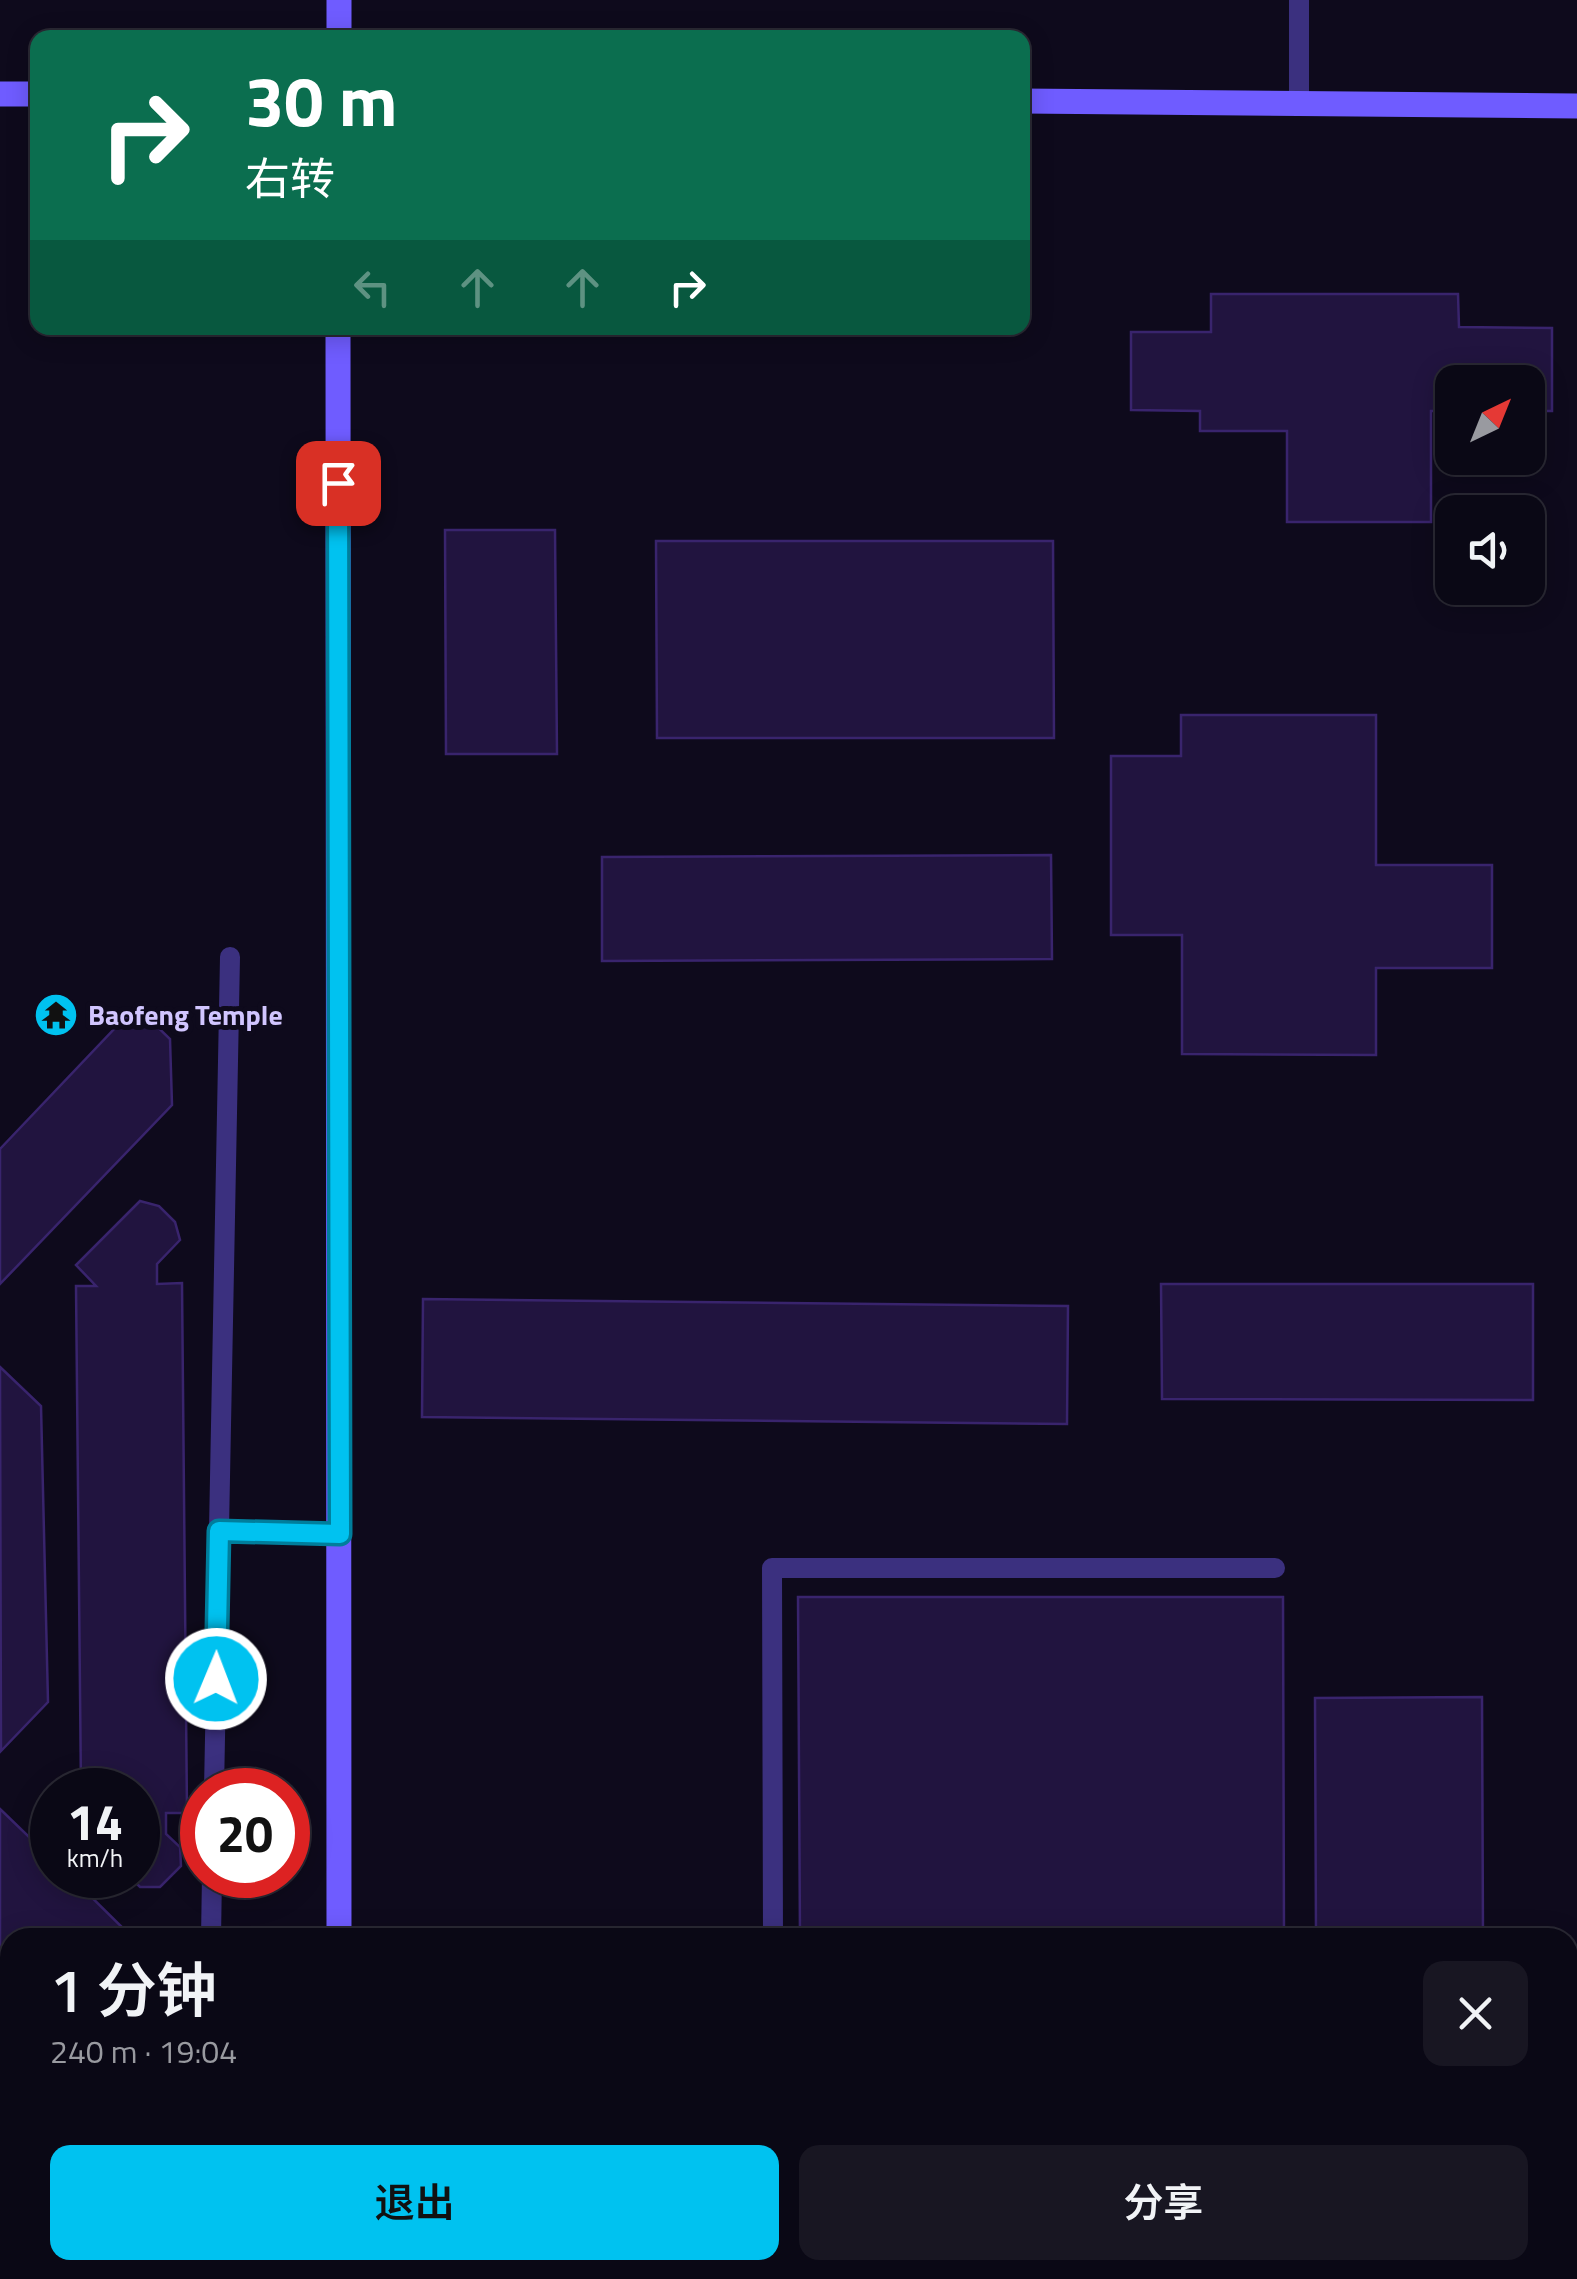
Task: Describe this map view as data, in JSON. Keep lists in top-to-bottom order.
{
  "places": {
    "temple": ["Baofeng Temple"]
  },
  "north": "top right",
  "page": {
    "turn": ["30 m", "右转"],
    "speed": "14 km/h",
    "limit": "20",
    "heading": ["1 分钟", "240 m · 19:04"],
    "buttons": ["退出", "分享"]
  }
}
